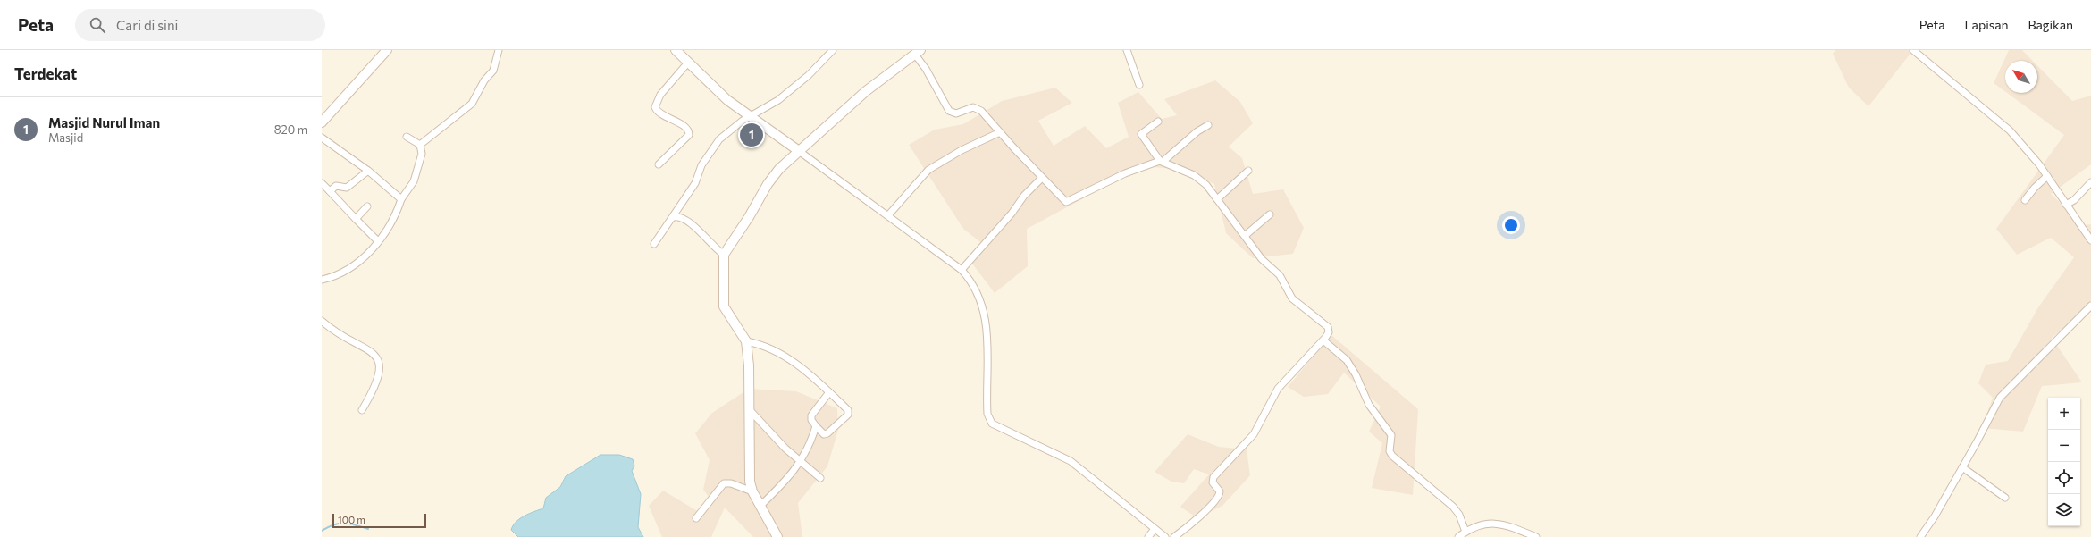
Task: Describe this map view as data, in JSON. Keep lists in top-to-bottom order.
{
  "scale_bar": "100 m",
  "north": "top left",
  "page": {
    "header": "Peta",
    "search": "Cari di sini",
    "nav": ["Peta", "Lapisan", "Bagikan"],
    "heading": "Terdekat",
    "list": [
      {
        "mark": "1",
        "name": "Masjid Nurul Iman",
        "note": "Masjid",
        "value": "820 m"
      }
    ],
    "pins": "1",
    "map_buttons": ["+", "−"],
    "scale": "100 m"
  }
}
